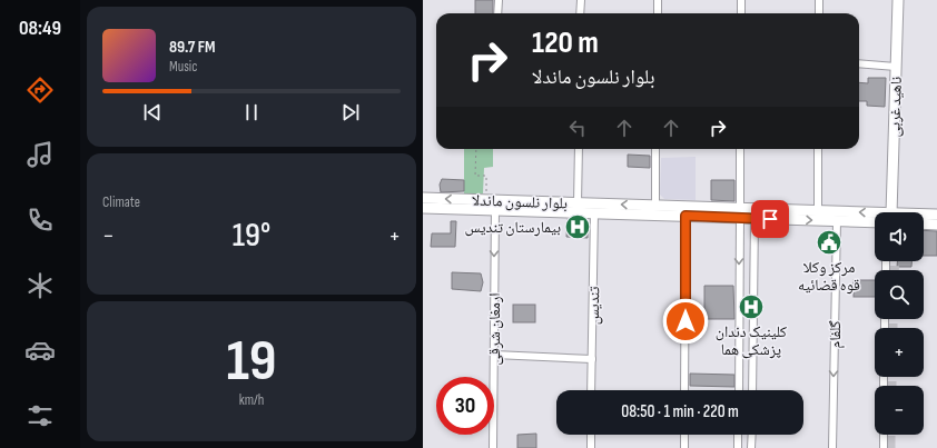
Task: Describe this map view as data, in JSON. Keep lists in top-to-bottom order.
{
  "streets": {
    "main road": ["ناهید غربی", "بلوار نلسون ماندلا"],
    "street": ["تندیس", "ارمغان شرقی", "گلفام"]
  },
  "crossings": [
    ["بلوار نلسون ماندلا", "تندیس"],
    ["بلوار نلسون ماندلا", "ارمغان شرقی"],
    ["بلوار نلسون ماندلا", "گلفام"]
  ],
  "one_way": ["ارمغان شرقی", "گلفام"],
  "places": {
    "hospital": ["بیمارستان تندیس", "کلینیک دندان پزشکی هما"],
    "public building": ["مرکز وکلا قوه قضائیه"]
  },
  "page": {
    "tabs": "08:49",
    "turn": ["120 m", "بلوار نلسون ماندلا"],
    "song": ["89.7 FM", "Music"],
    "tile": [
      "Climate",
      ["19", "km/h"]
    ],
    "map_buttons": ["+", "−"],
    "heat": ["−", "19°", "+"],
    "limit": "30",
    "trip": "08:50 · 1 min · 220 m"
  }
}
